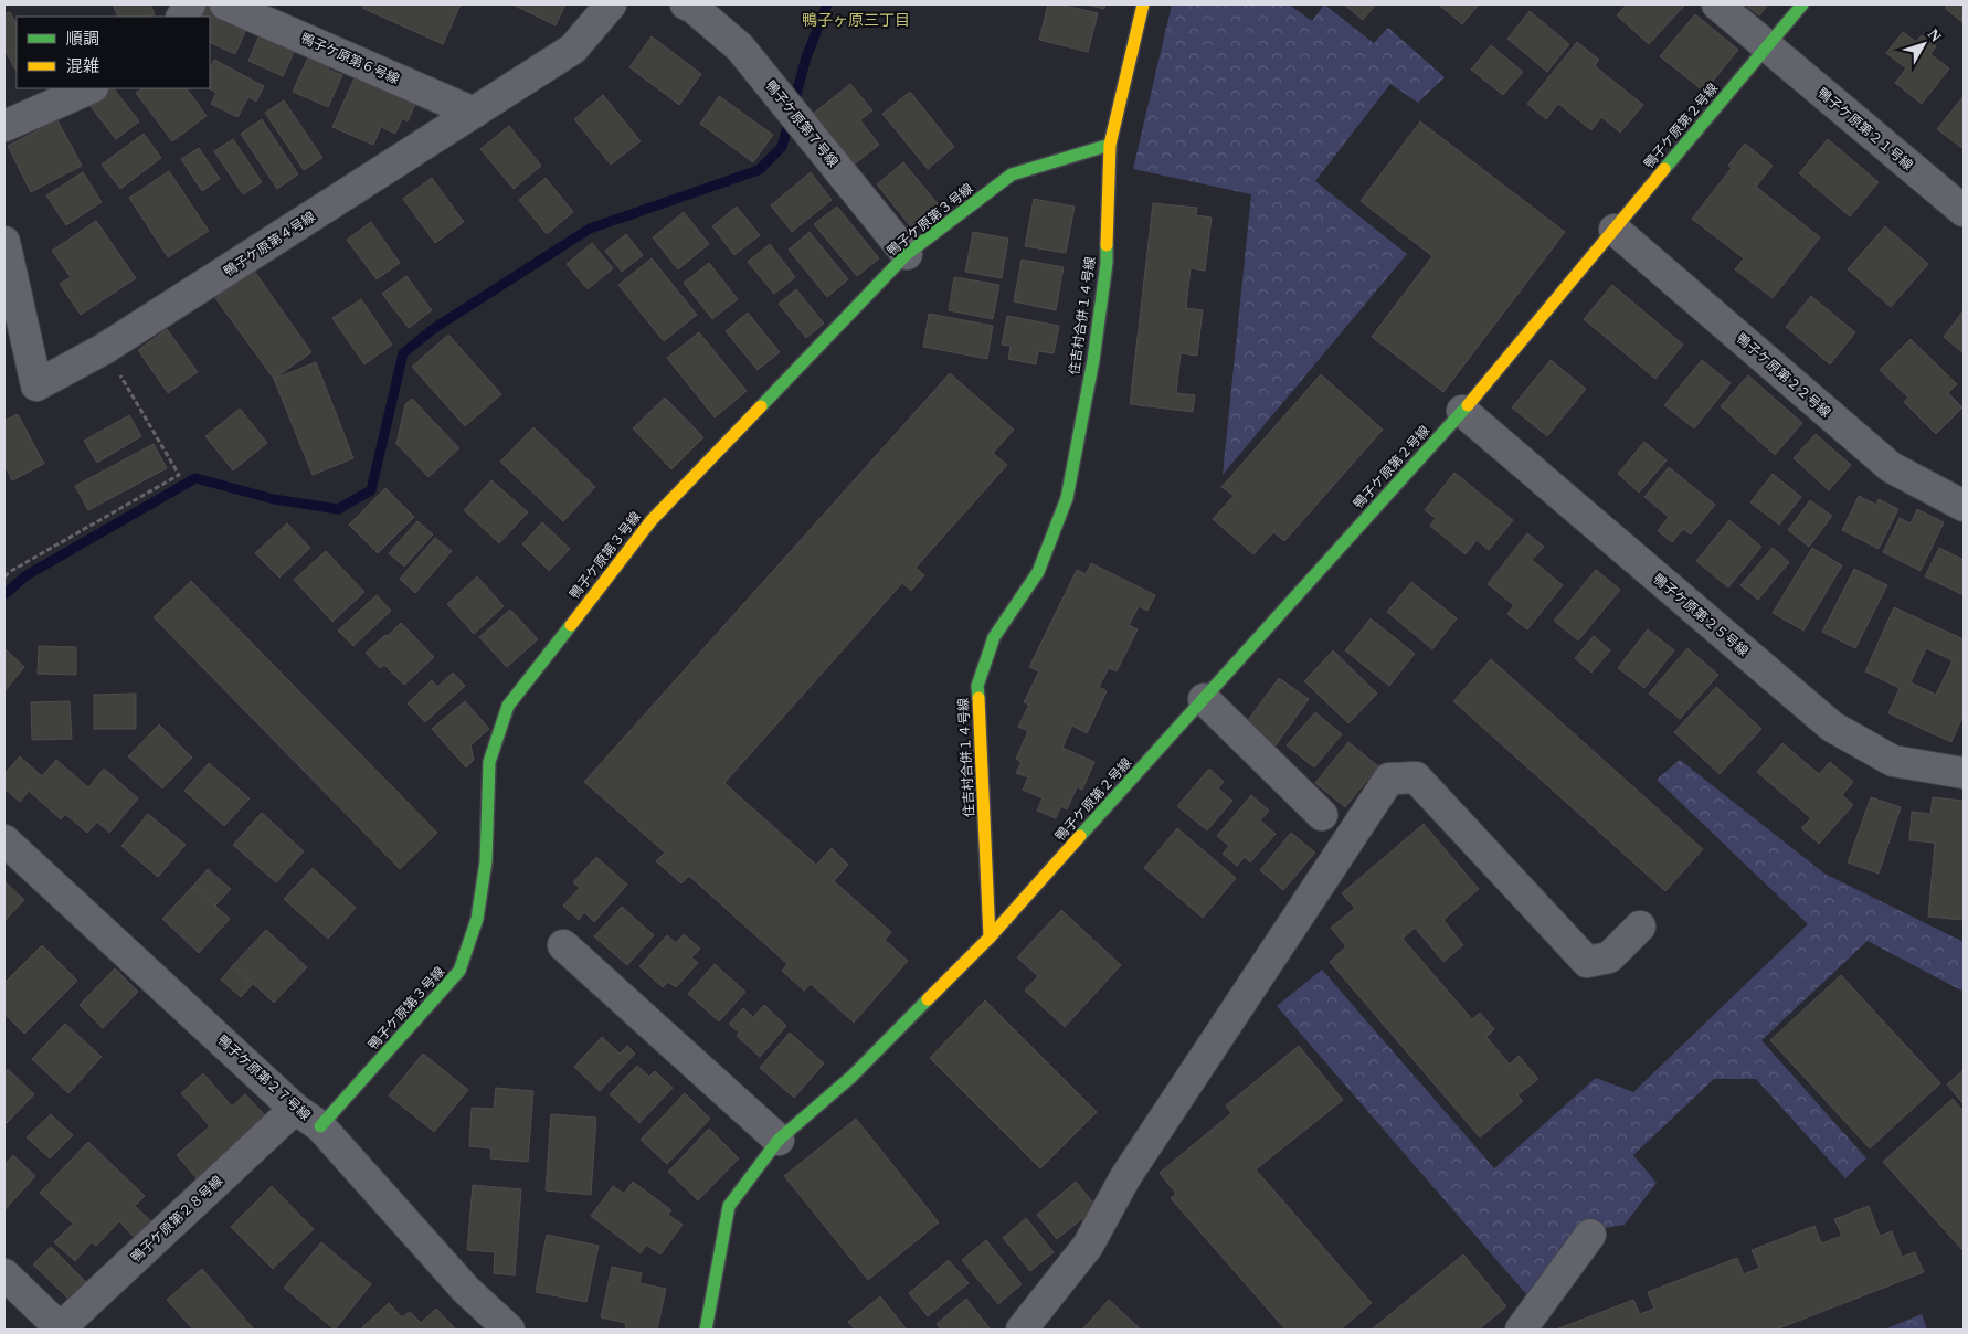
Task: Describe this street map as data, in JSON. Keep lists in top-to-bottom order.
{
  "streets": {
    "street": [
      "鴨子ケ原第６号線",
      "鴨子ケ原第７号線",
      "鴨子ケ原第２号線",
      "鴨子ケ原第２１号線",
      "鴨子ケ原第３号線",
      "鴨子ケ原第４号線",
      "住吉村合併１４号線",
      "鴨子ケ原第２２号線",
      "鴨子ケ原第２５号線",
      "鴨子ケ原第２７号線",
      "鴨子ケ原第２８号線"
    ]
  },
  "crossings": [
    ["鴨子ケ原第６号線", "鴨子ケ原第４号線"],
    ["鴨子ケ原第７号線", "鴨子ケ原第３号線"],
    ["鴨子ケ原第２号線", "鴨子ケ原第２１号線"],
    ["鴨子ケ原第２号線", "住吉村合併１４号線"],
    ["鴨子ケ原第２号線", "鴨子ケ原第２２号線"],
    ["鴨子ケ原第２号線", "鴨子ケ原第２５号線"],
    ["鴨子ケ原第３号線", "住吉村合併１４号線"],
    ["鴨子ケ原第３号線", "鴨子ケ原第２７号線"],
    ["鴨子ケ原第２７号線", "鴨子ケ原第２８号線"]
  ],
  "districts": ["鴨子ヶ原三丁目"],
  "legend": ["順調", "混雑"],
  "north": "top right"
}
